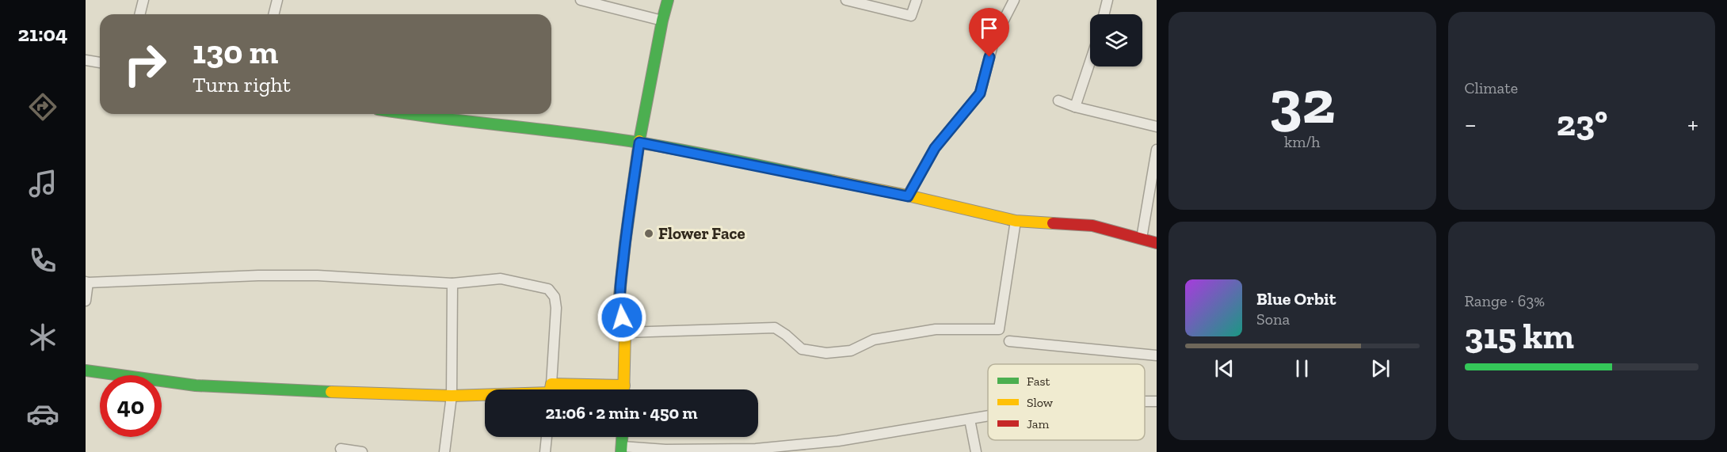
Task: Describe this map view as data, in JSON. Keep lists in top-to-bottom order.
{
  "places": ["Flower Face"],
  "legend": ["Fast", "Slow", "Jam"],
  "page": {
    "tabs": "21:04",
    "tile": [
      ["32", "km/h"],
      "Climate",
      ["Range · 63%", "315 km"]
    ],
    "turn": ["130 m", "Turn right"],
    "heat": ["−", "23°", "+"],
    "song": ["Blue Orbit", "Sona"],
    "limit": "40",
    "trip": "21:06 · 2 min · 450 m"
  }
}
